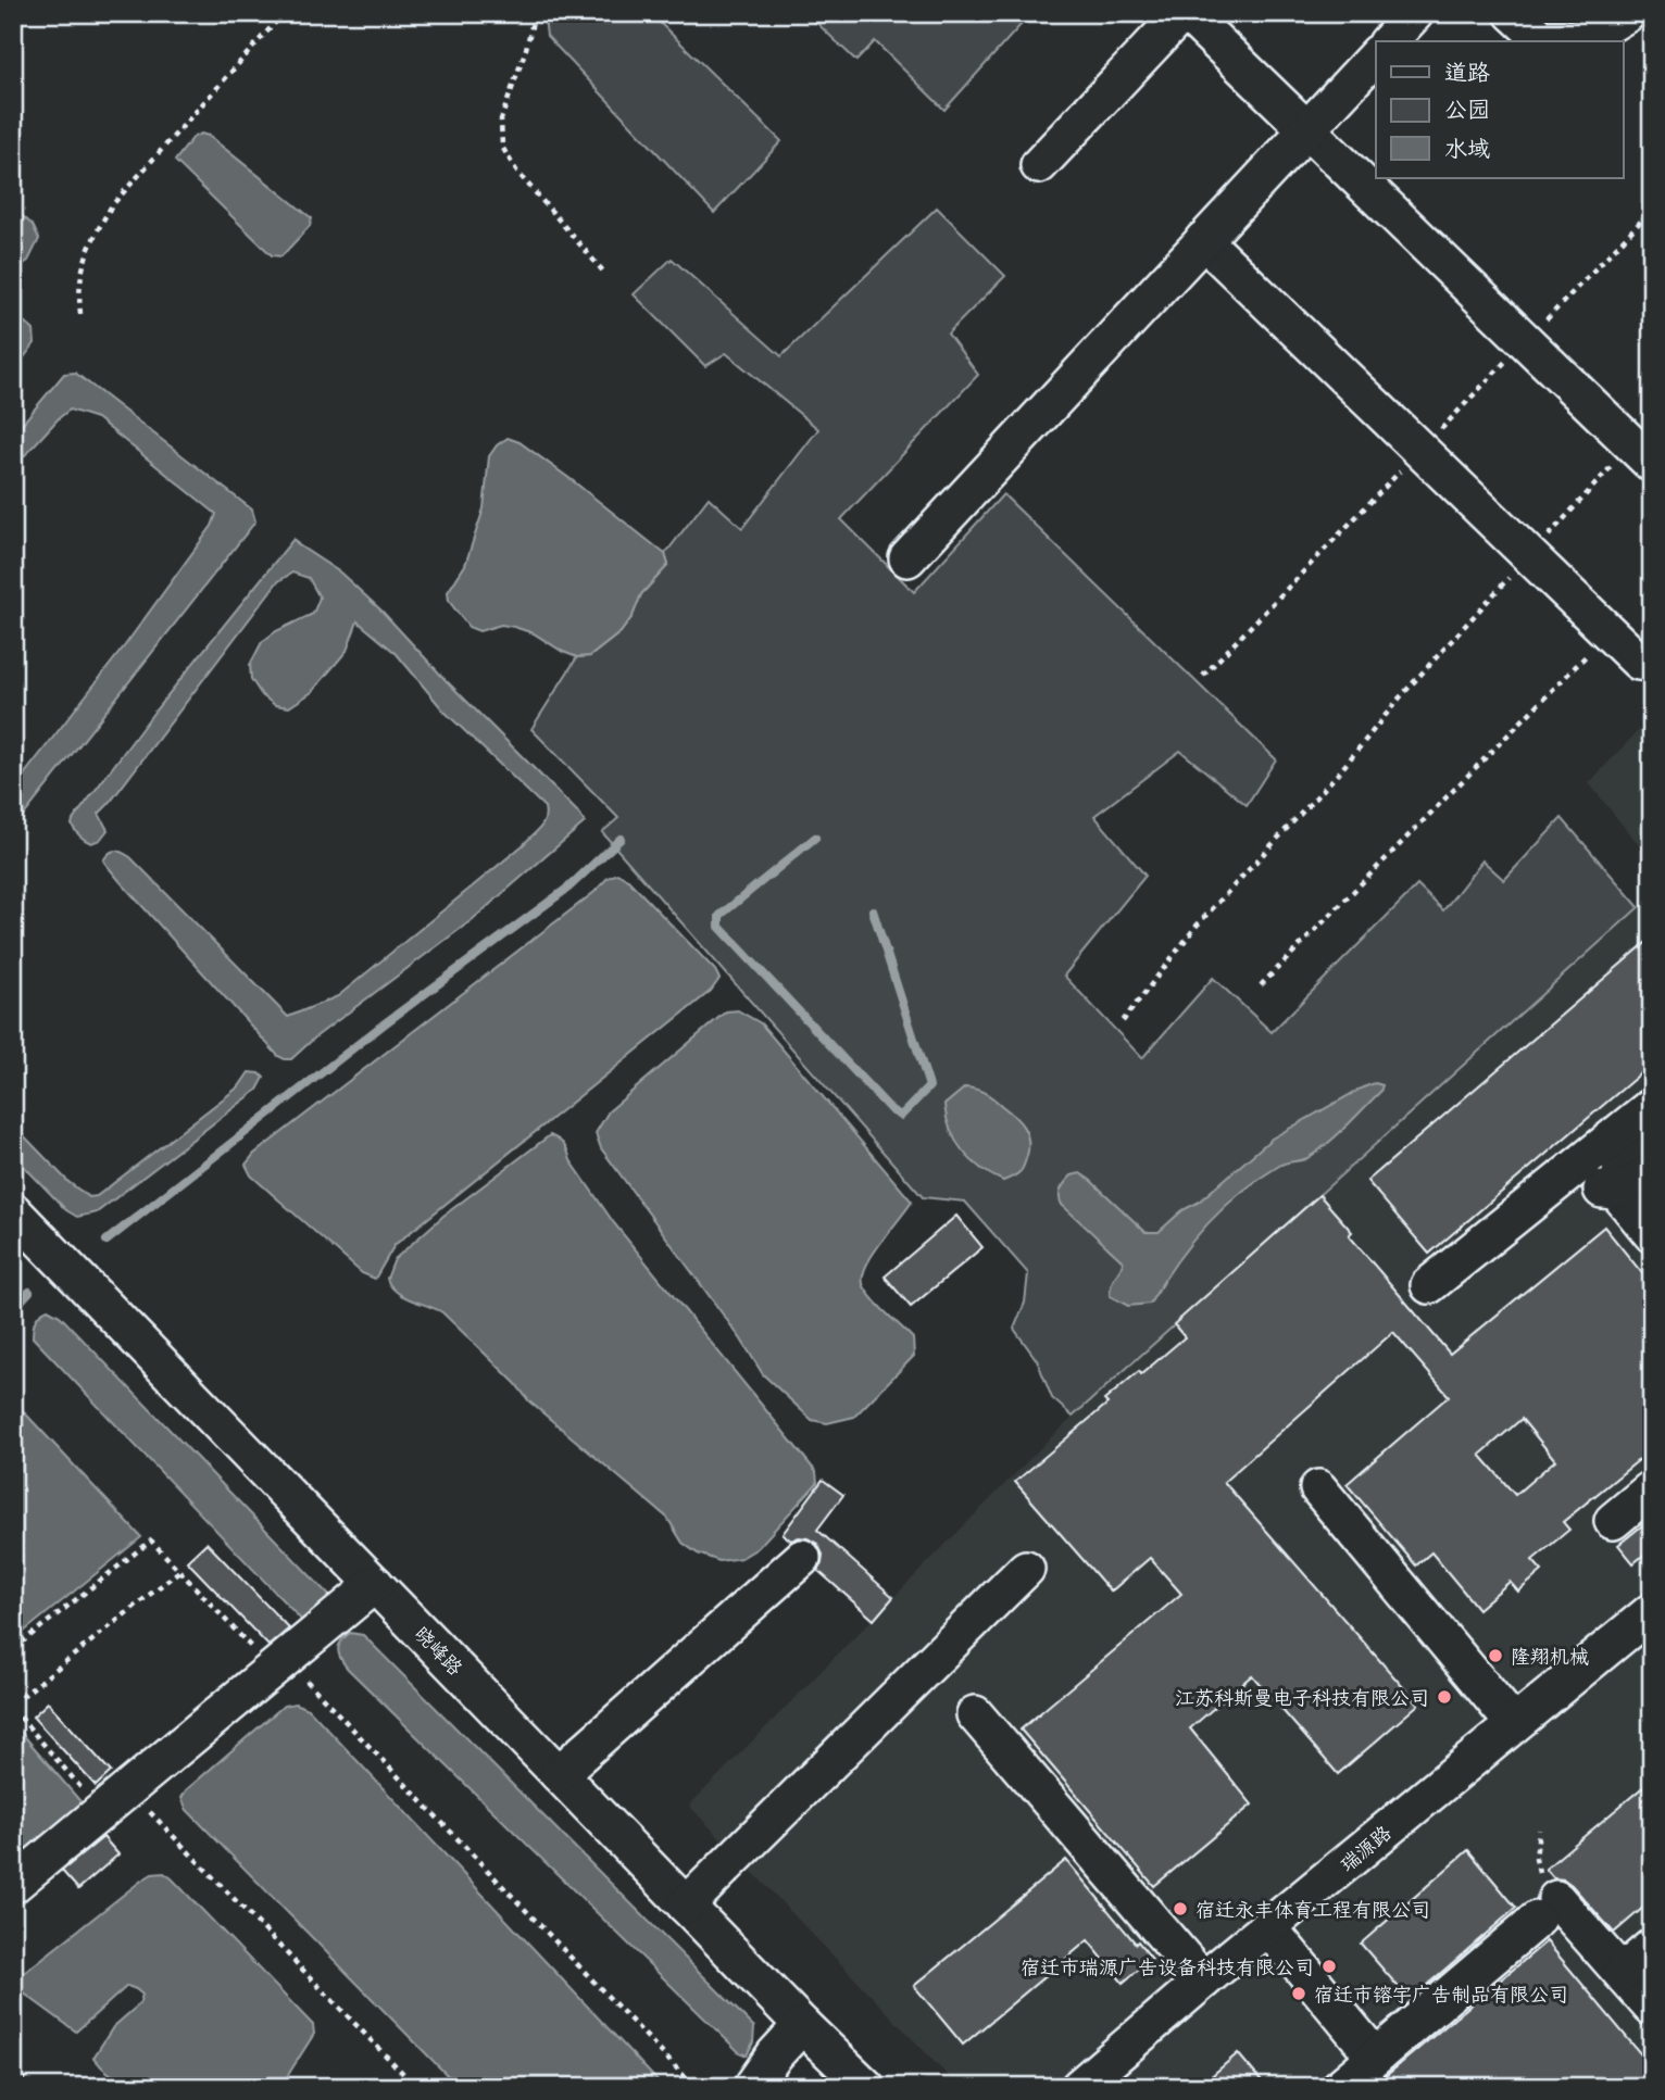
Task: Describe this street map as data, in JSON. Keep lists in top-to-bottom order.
{
  "streets": {
    "street": ["晓峰路", "瑞源路"]
  },
  "places": [
    "隆翔机械",
    "江苏科斯曼电子科技有限公司",
    "宿迁永丰体育工程有限公司",
    "宿迁市瑞源广告设备科技有限公司",
    "宿迁市镕宇广告制品有限公司"
  ],
  "legend": ["道路", "公园", "水域"]
}
